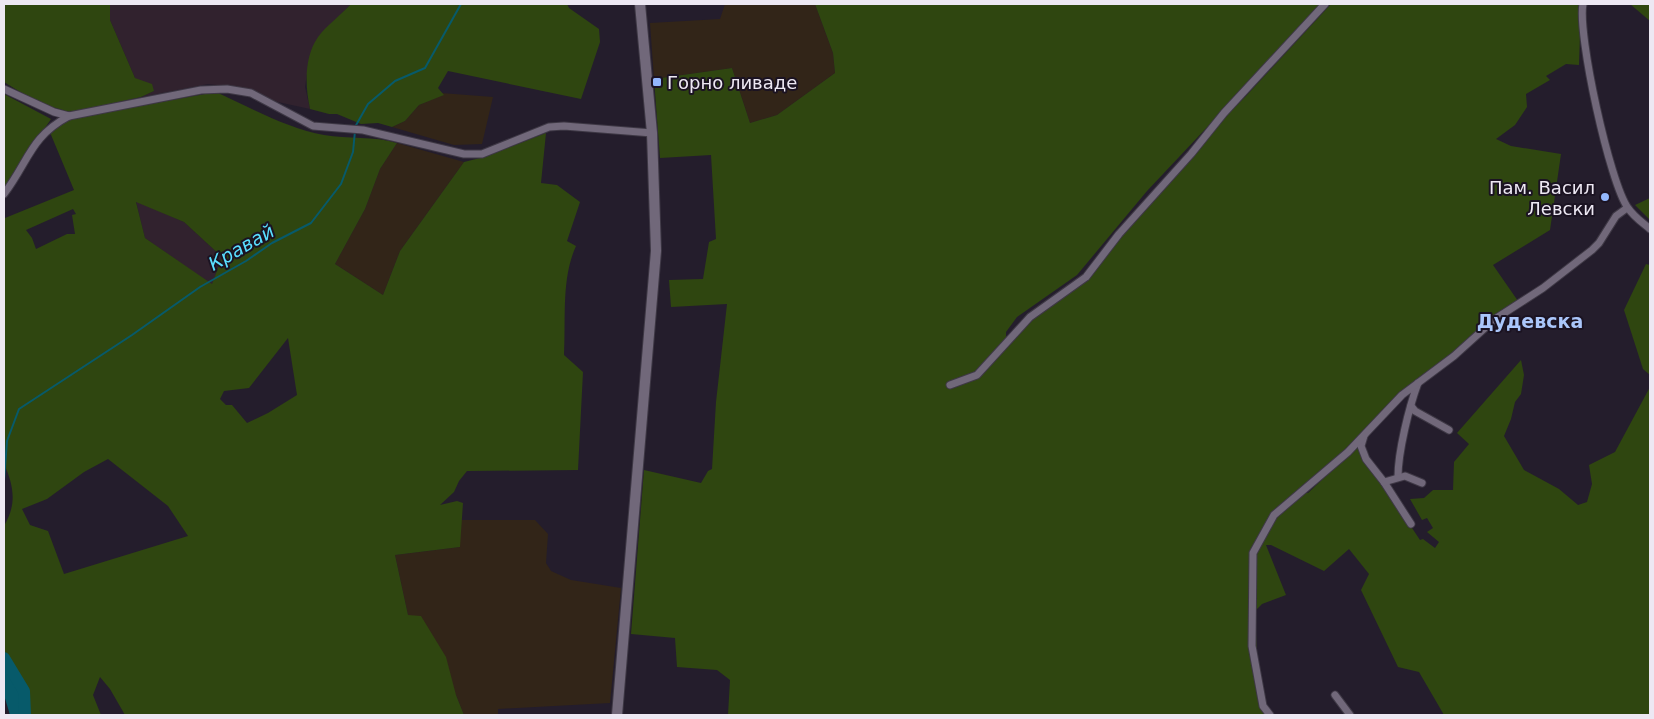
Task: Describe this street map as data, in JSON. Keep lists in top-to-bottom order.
{
  "districts": ["Дудевска"],
  "water": ["Кравай"],
  "places": {
    "transit": ["Горно ливаде"],
    "other": ["Пам. Васил Левски"]
  }
}
